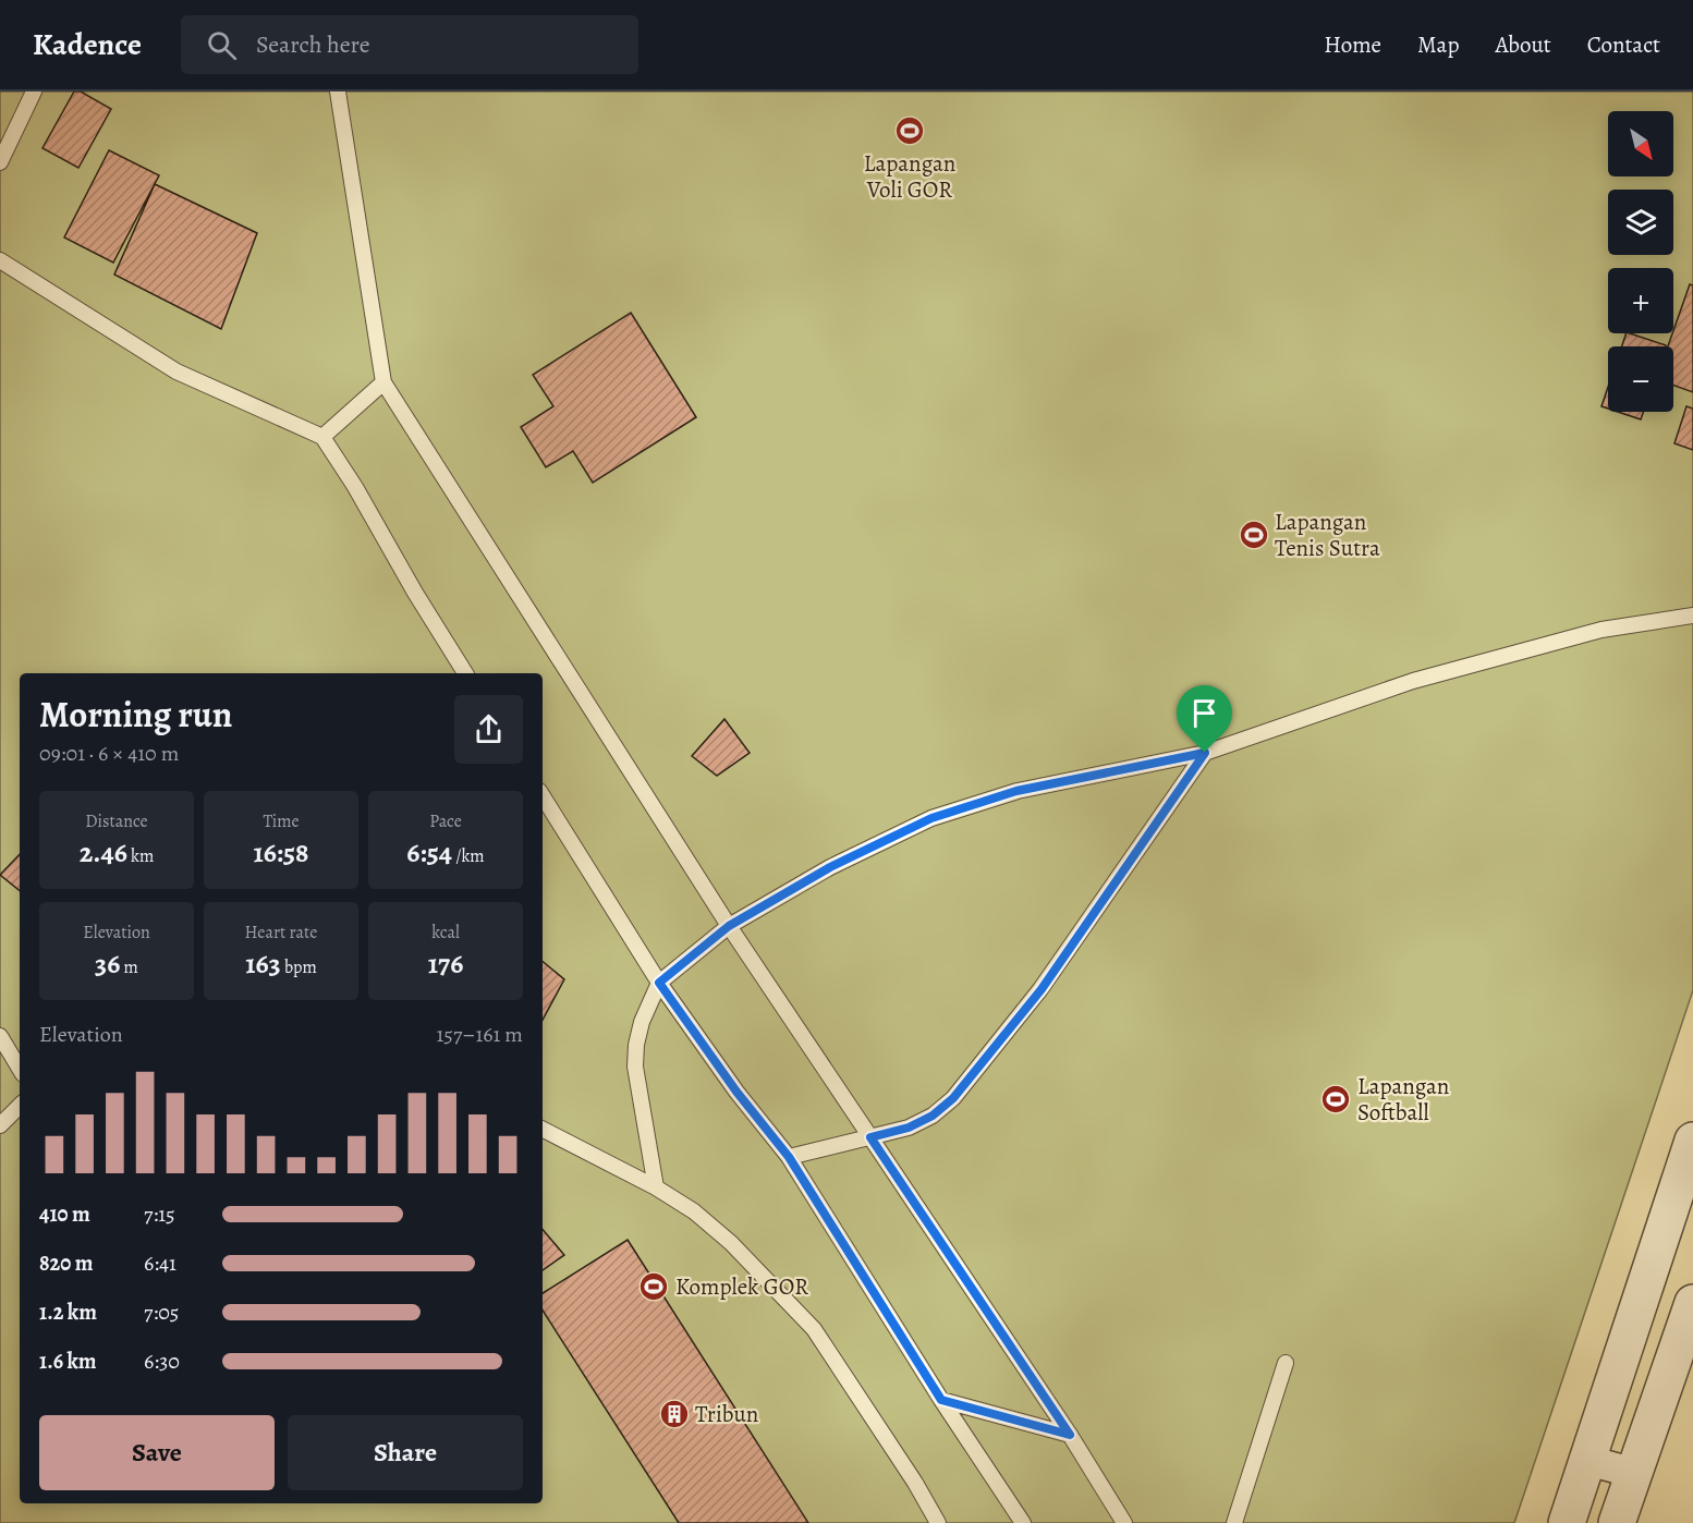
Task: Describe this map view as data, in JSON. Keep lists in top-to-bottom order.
{
  "places": {
    "sports": [
      "Lapangan Voli GOR",
      "Lapangan Tenis Sutra",
      "Lapangan Softball",
      "Komplek GOR"
    ],
    "building": ["Tribun"]
  },
  "north": "bottom right",
  "page": {
    "header": "Kadence",
    "search": "Search here",
    "nav": [
      "Home",
      "Map",
      "About",
      "Contact"
    ],
    "map_buttons": ["+", "−"],
    "heading": ["Morning run", "09:01 · 6 × 410 m"],
    "stats": [
      ["Distance", "2.46 km"],
      ["Time", "16:58"],
      ["Pace", "6:54 /km"],
      ["Elevation", "36 m"],
      ["Heart rate", "163 bpm"],
      ["kcal", "176"]
    ],
    "chart": ["Elevation", "157–161 m"],
    "list": [
      {
        "name": "410 m",
        "note": "7:15"
      },
      {
        "name": "820 m",
        "note": "6:41"
      },
      {
        "name": "1.2 km",
        "note": "7:05"
      },
      {
        "name": "1.6 km",
        "note": "6:30"
      }
    ],
    "buttons": ["Save", "Share"]
  }
}
